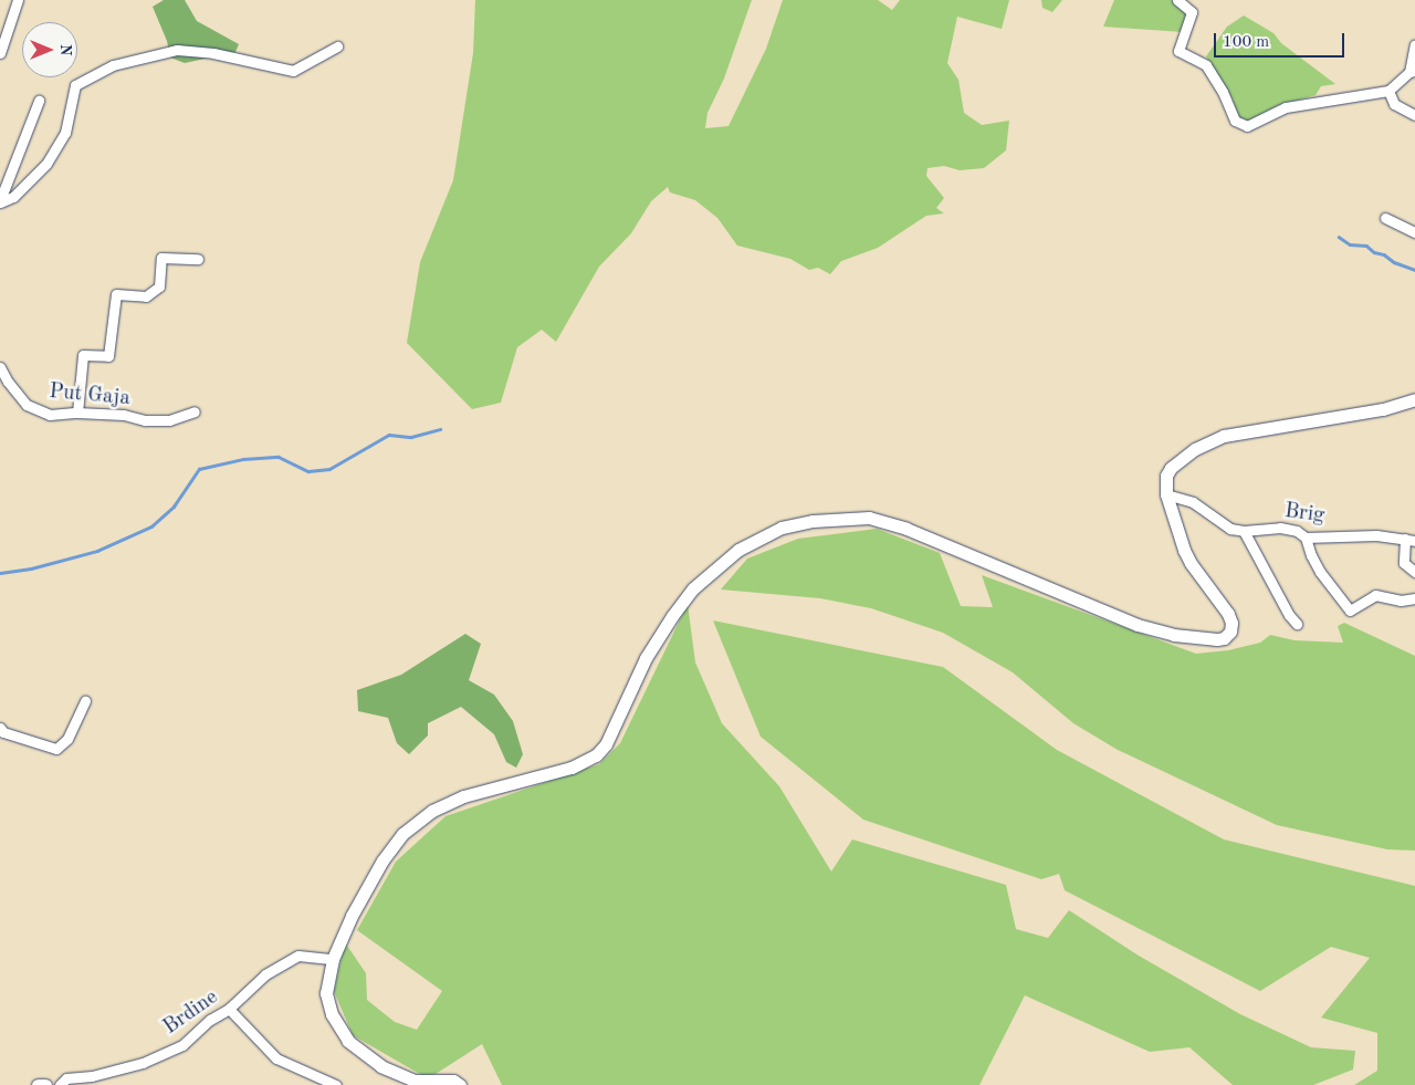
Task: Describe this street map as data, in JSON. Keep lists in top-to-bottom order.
{
  "streets": {
    "street": ["Put Gaja", "Brig", "Brdine"]
  },
  "scale_bar": "100 m",
  "north": "right"
}
